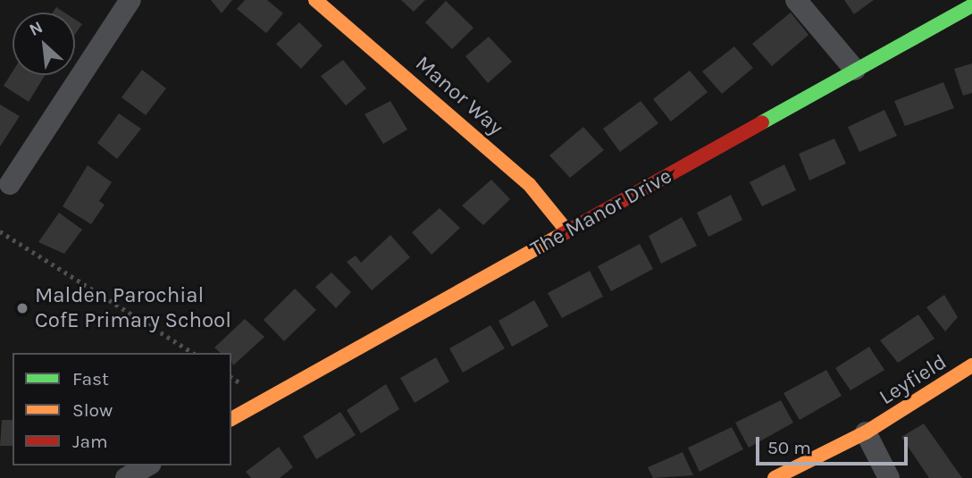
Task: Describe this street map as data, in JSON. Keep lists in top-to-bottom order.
{
  "streets": {
    "street": ["Manor Way", "The Manor Drive", "Leyfield"]
  },
  "crossings": [
    ["Manor Way", "The Manor Drive"]
  ],
  "places": ["Malden Parochial CofE Primary School"],
  "legend": ["Fast", "Slow", "Jam"],
  "scale_bar": "50 m",
  "north": "top left"
}
